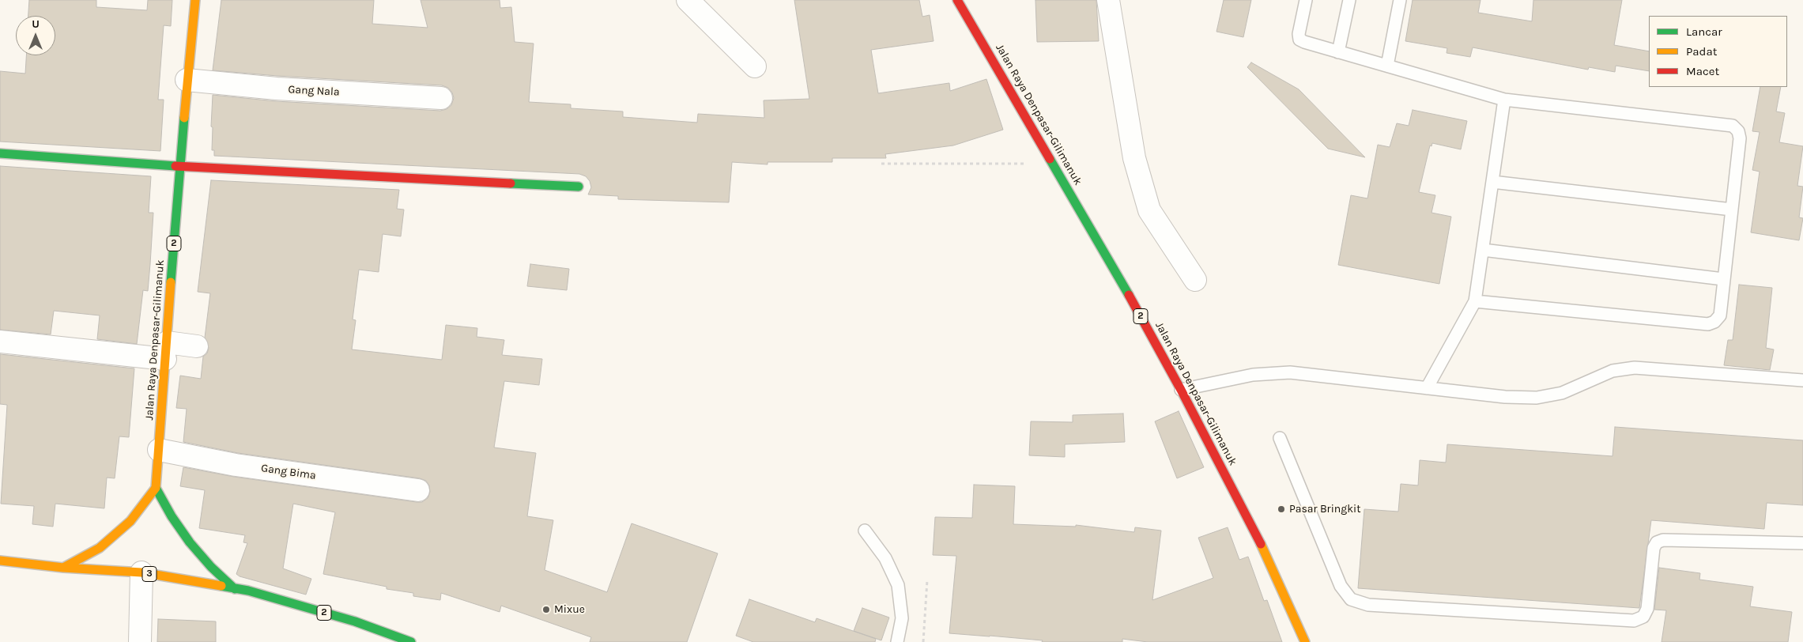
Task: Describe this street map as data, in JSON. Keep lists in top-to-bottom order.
{
  "streets": {
    "main road": ["Jalan Raya Denpasar-Gilimanuk", "2", "3"],
    "street": ["Gang Nala", "Gang Bima"]
  },
  "crossings": [
    ["Gang Nala", "Jalan Raya Denpasar-Gilimanuk"],
    ["Jalan Raya Denpasar-Gilimanuk", "2"],
    ["Jalan Raya Denpasar-Gilimanuk", "Gang Bima"],
    ["2", "3"]
  ],
  "places": ["Pasar Bringkit", "Mixue"],
  "legend": ["Lancar", "Padat", "Macet"],
  "north": "top"
}
